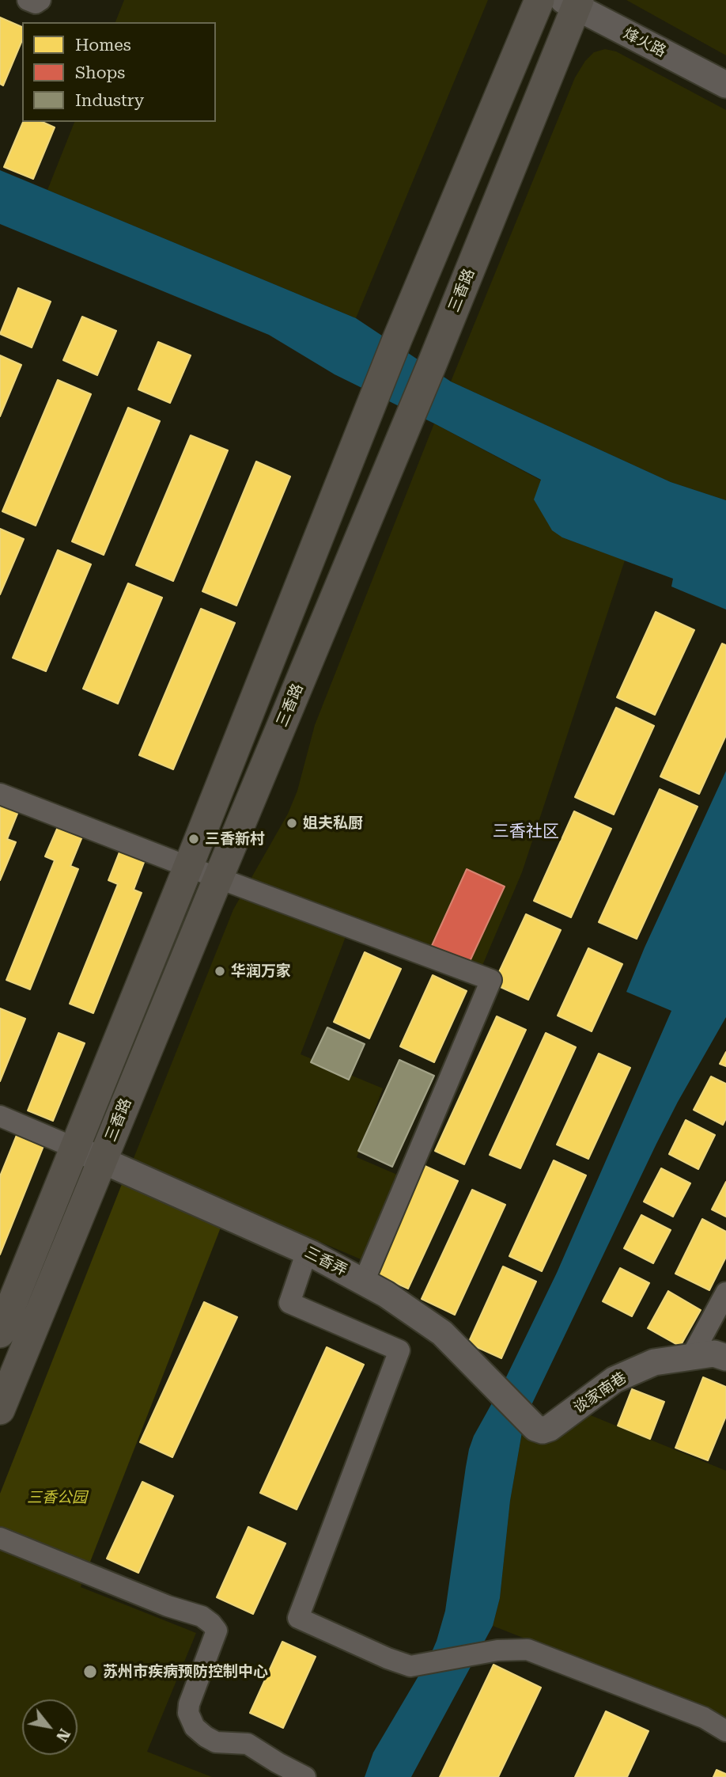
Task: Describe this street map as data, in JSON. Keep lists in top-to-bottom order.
{
  "streets": {
    "main road": ["三香路"],
    "street": ["烽火路", "三香弄", "谈家南巷"]
  },
  "crossings": [
    ["烽火路", "三香路"],
    ["三香路", "三香弄"],
    ["三香弄", "谈家南巷"]
  ],
  "districts": ["三香社区"],
  "parks": ["三香公园"],
  "places": [
    "姐夫私厨",
    "三香新村",
    "华润万家",
    "苏州市疾病预防控制中心"
  ],
  "legend": ["Homes", "Shops", "Industry"],
  "north": "bottom right"
}
